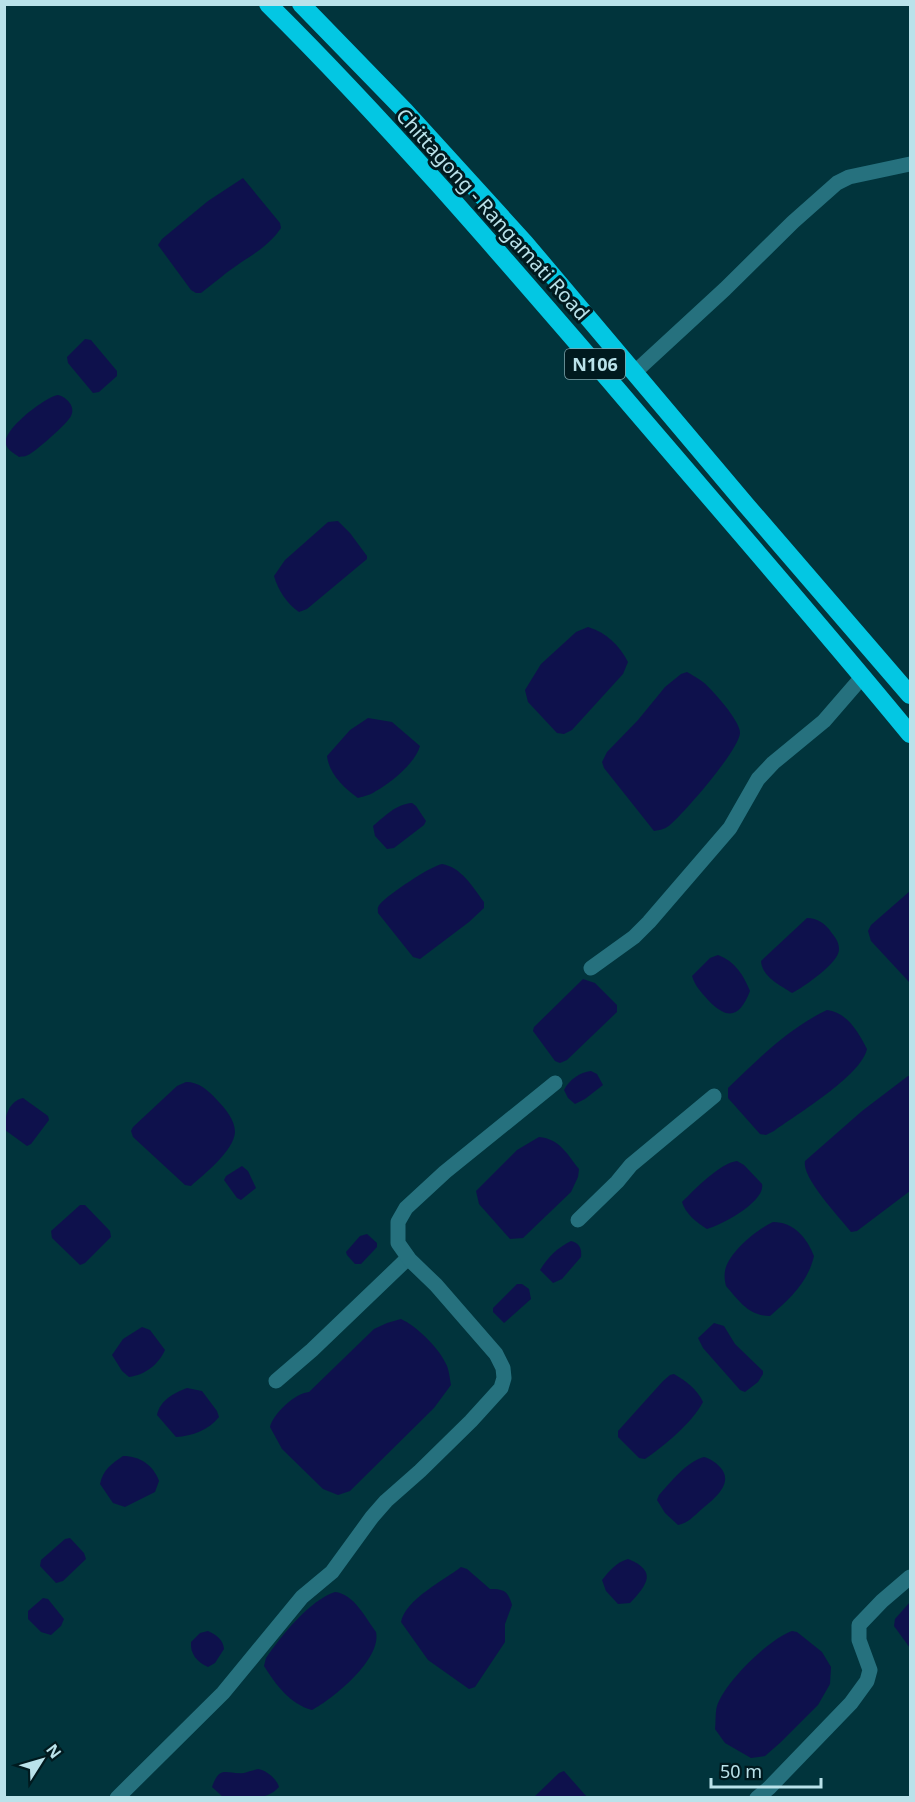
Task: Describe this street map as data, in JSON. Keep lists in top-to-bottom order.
{
  "streets": {
    "highway": ["Chittagong - Rangamati Road", "N106"]
  },
  "scale_bar": "50 m",
  "north": "top right"
}
